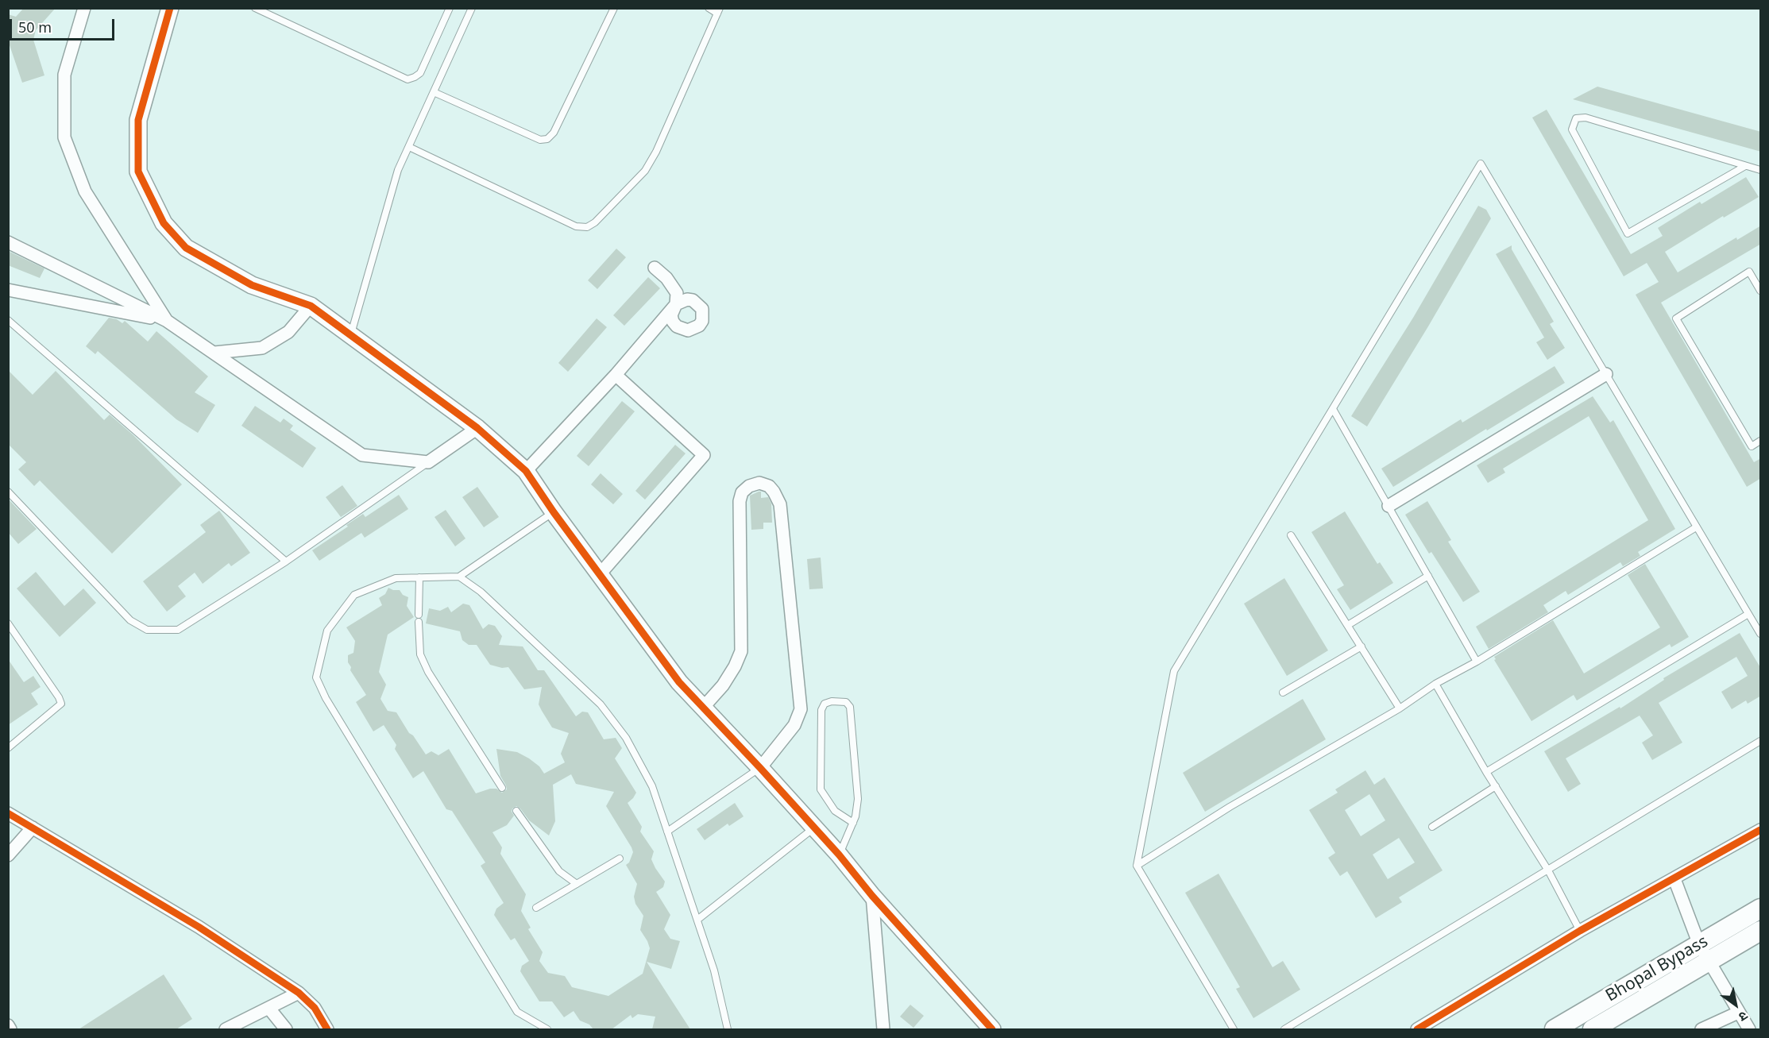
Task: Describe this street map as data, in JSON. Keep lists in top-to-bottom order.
{
  "streets": {
    "main road": ["Bhopal Bypass"]
  },
  "scale_bar": "50 m",
  "north": "bottom right"
}
